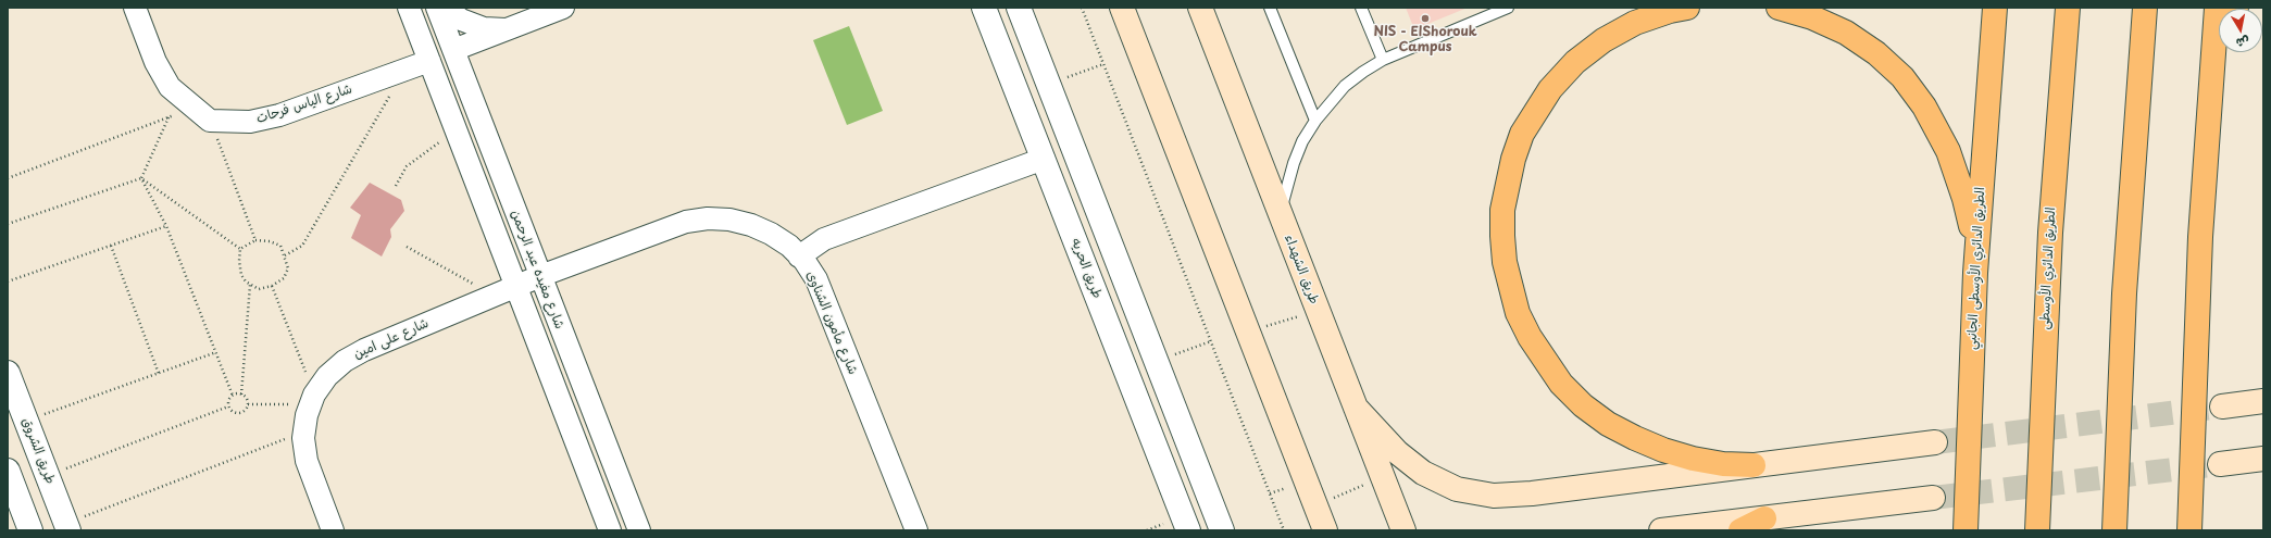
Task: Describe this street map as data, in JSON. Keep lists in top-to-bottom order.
{
  "streets": {
    "highway": ["الطريق الدائري الأوسطى الجانبي", "الطريق الدائري الأوسطى"],
    "main road": ["طريق الشهداء"],
    "street": [
      "شارع الياس فرحات",
      "طريق الحريه",
      "شارع مفيده عبد الرحمن",
      "شارع مأمون الشناوى",
      "شارع على امين",
      "طريق الشروق"
    ]
  },
  "crossings": [
    ["شارع الياس فرحات", "شارع مفيده عبد الرحمن"],
    ["شارع مفيده عبد الرحمن", "شارع مأمون الشناوى"],
    ["شارع مفيده عبد الرحمن", "شارع على امين"],
    ["شارع مأمون الشناوى", "شارع على امين"]
  ],
  "places": ["NIS - ElShorouk Campus"],
  "north": "bottom"
}
